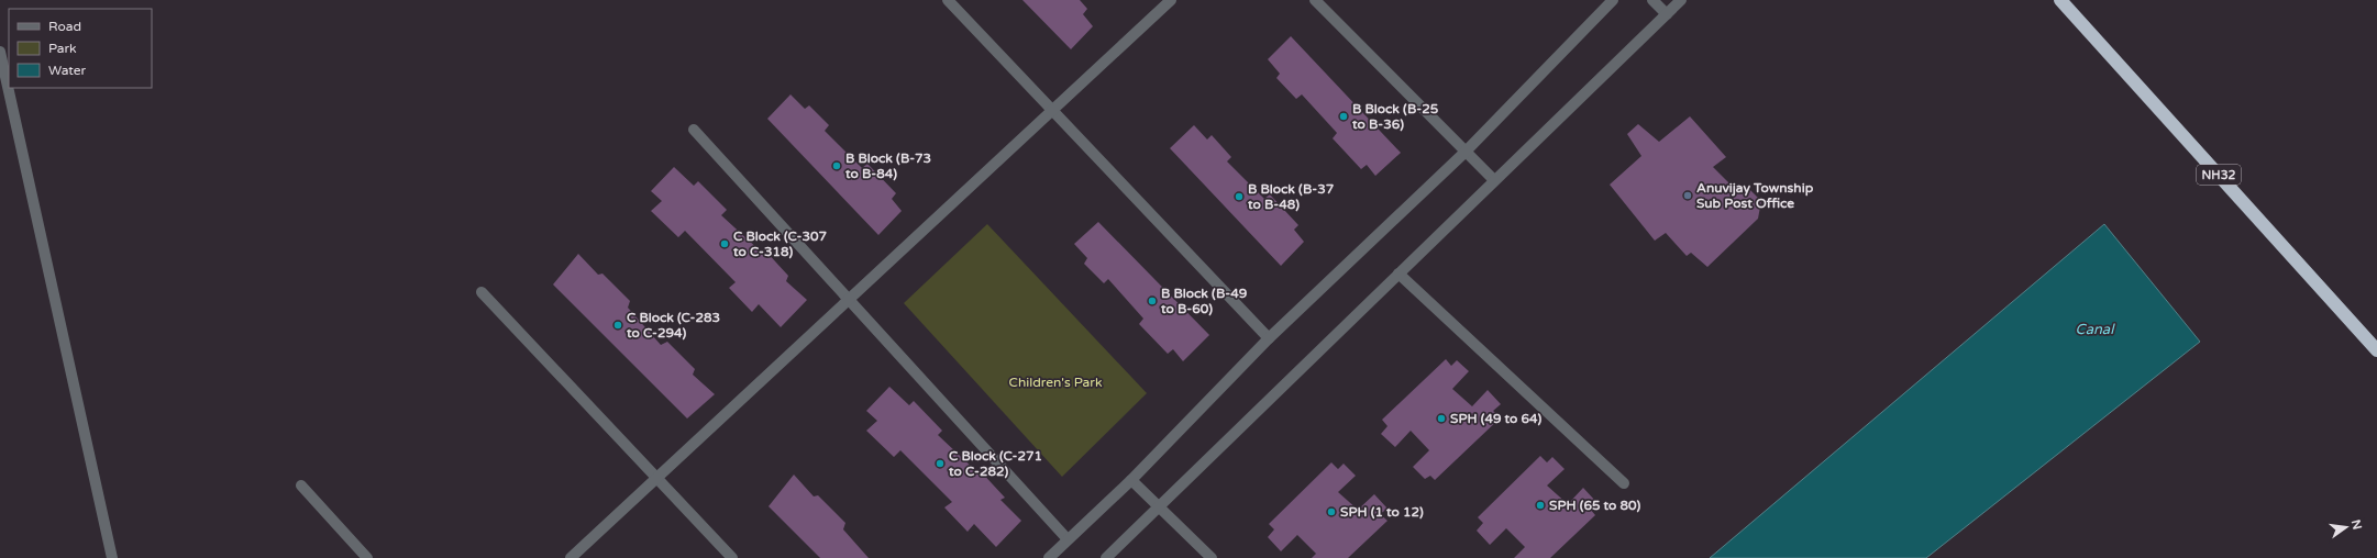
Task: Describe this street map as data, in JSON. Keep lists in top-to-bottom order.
{
  "streets": {
    "highway": ["NH32"]
  },
  "water": ["Canal"],
  "parks": ["Children's Park"],
  "places": [
    "B Block (B-25 to B-36)",
    "B Block (B-73 to B-84)",
    "Anuvijay Township Sub Post Office",
    "B Block (B-37 to B-48)",
    "C Block (C-307 to C-318)",
    "B Block (B-49 to B-60)",
    "C Block (C-283 to C-294)",
    "SPH (49 to 64)",
    "C Block (C-271 to C-282)",
    "SPH (65 to 80)",
    "SPH (1 to 12)"
  ],
  "legend": ["Road", "Park", "Water"],
  "north": "right"
}
